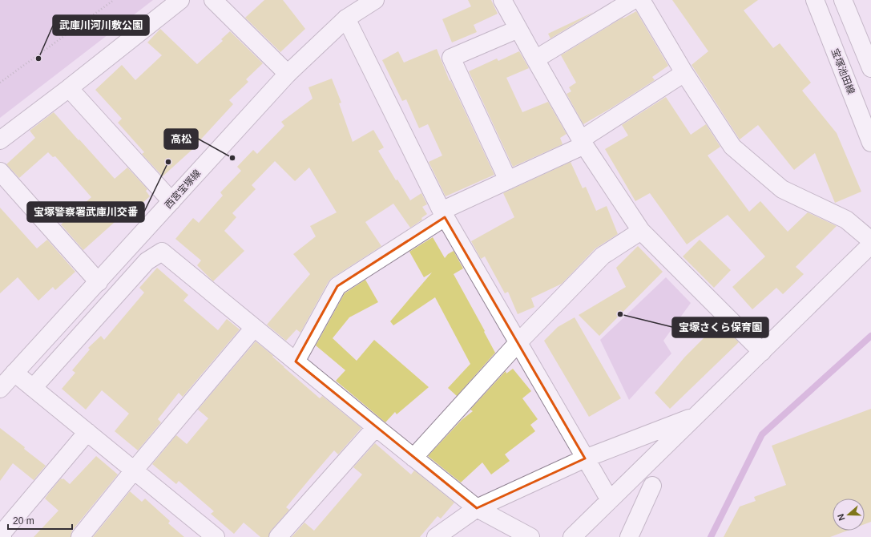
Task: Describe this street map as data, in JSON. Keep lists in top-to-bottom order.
{
  "streets": {
    "street": ["宝塚池田線", "西宮宝塚線"]
  },
  "places": [
    "武庫川河川敷公園",
    "高松",
    "宝塚警察署武庫川交番",
    "宝塚さくら保育園"
  ],
  "scale_bar": "20 m",
  "north": "left"
}
